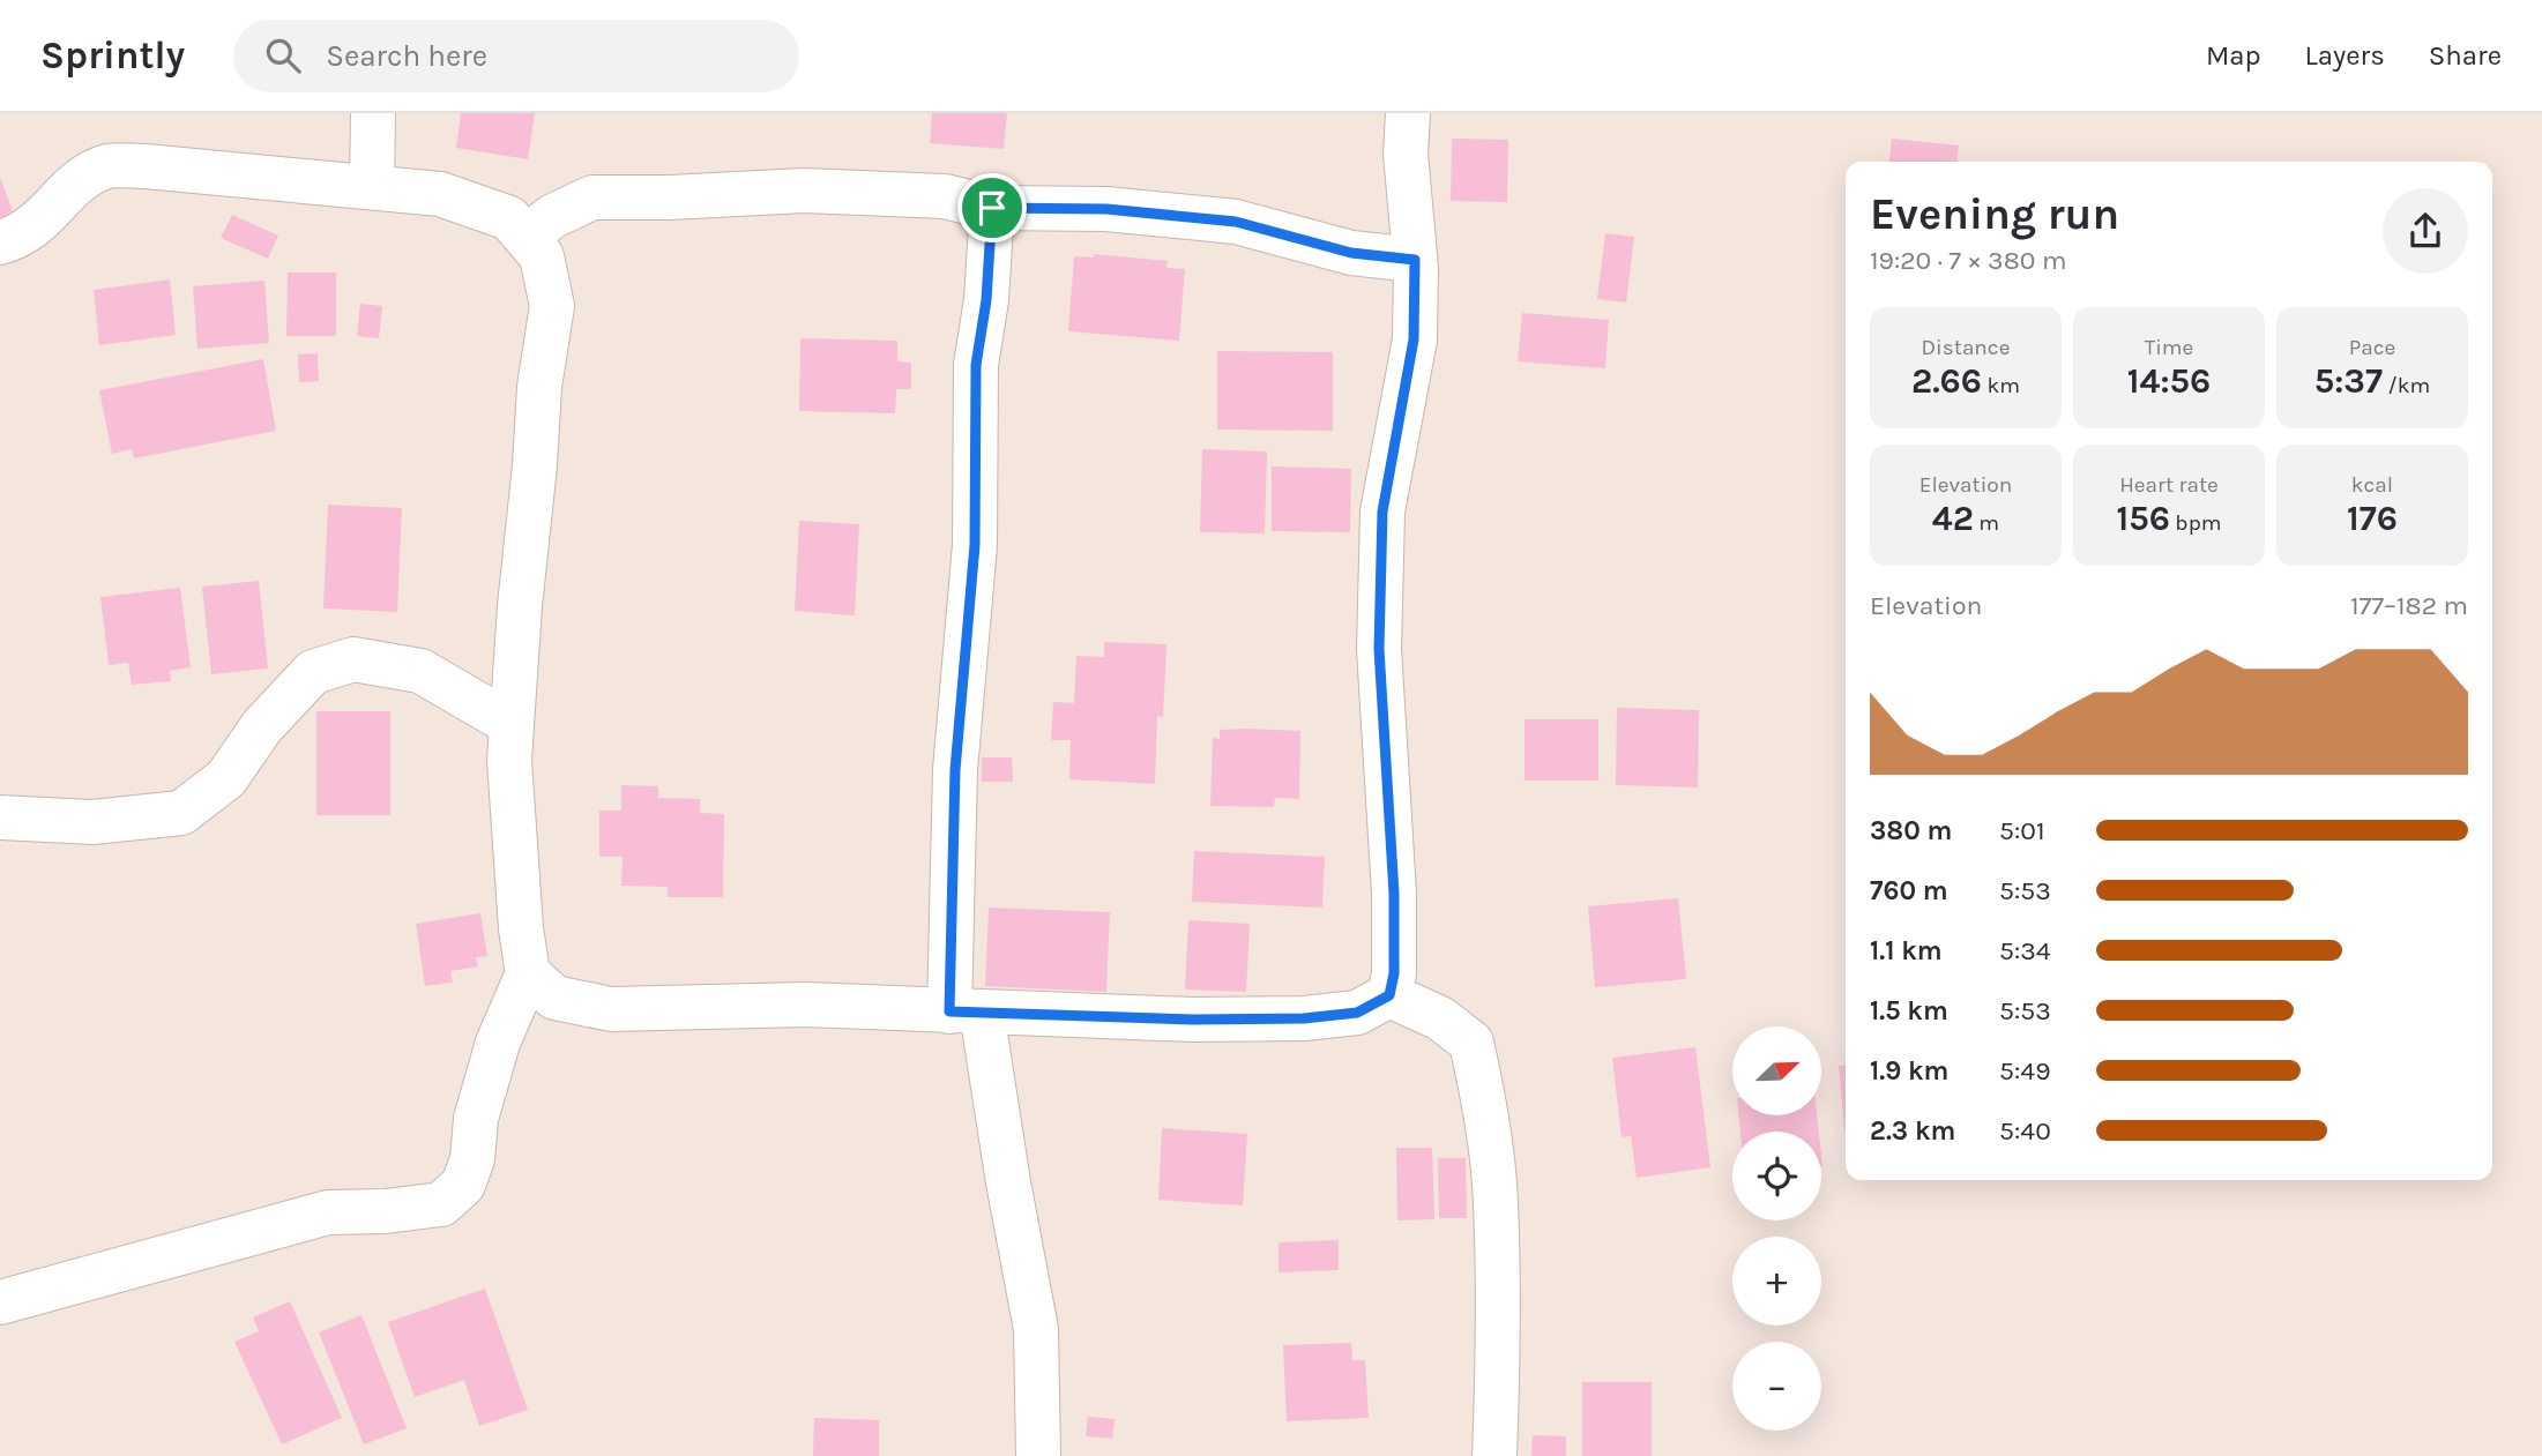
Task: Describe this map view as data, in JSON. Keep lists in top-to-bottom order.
{
  "north": "top right",
  "page": {
    "header": "Sprintly",
    "search": "Search here",
    "nav": ["Map", "Layers", "Share"],
    "heading": ["Evening run", "19:20 · 7 × 380 m"],
    "stats": [
      ["Distance", "2.66 km"],
      ["Time", "14:56"],
      ["Pace", "5:37 /km"],
      ["Elevation", "42 m"],
      ["Heart rate", "156 bpm"],
      ["kcal", "176"]
    ],
    "chart": ["Elevation", "177–182 m"],
    "list": [
      {
        "name": "380 m",
        "note": "5:01"
      },
      {
        "name": "760 m",
        "note": "5:53"
      },
      {
        "name": "1.1 km",
        "note": "5:34"
      },
      {
        "name": "1.5 km",
        "note": "5:53"
      },
      {
        "name": "1.9 km",
        "note": "5:49"
      },
      {
        "name": "2.3 km",
        "note": "5:40"
      }
    ],
    "map_buttons": ["+", "−"]
  }
}
